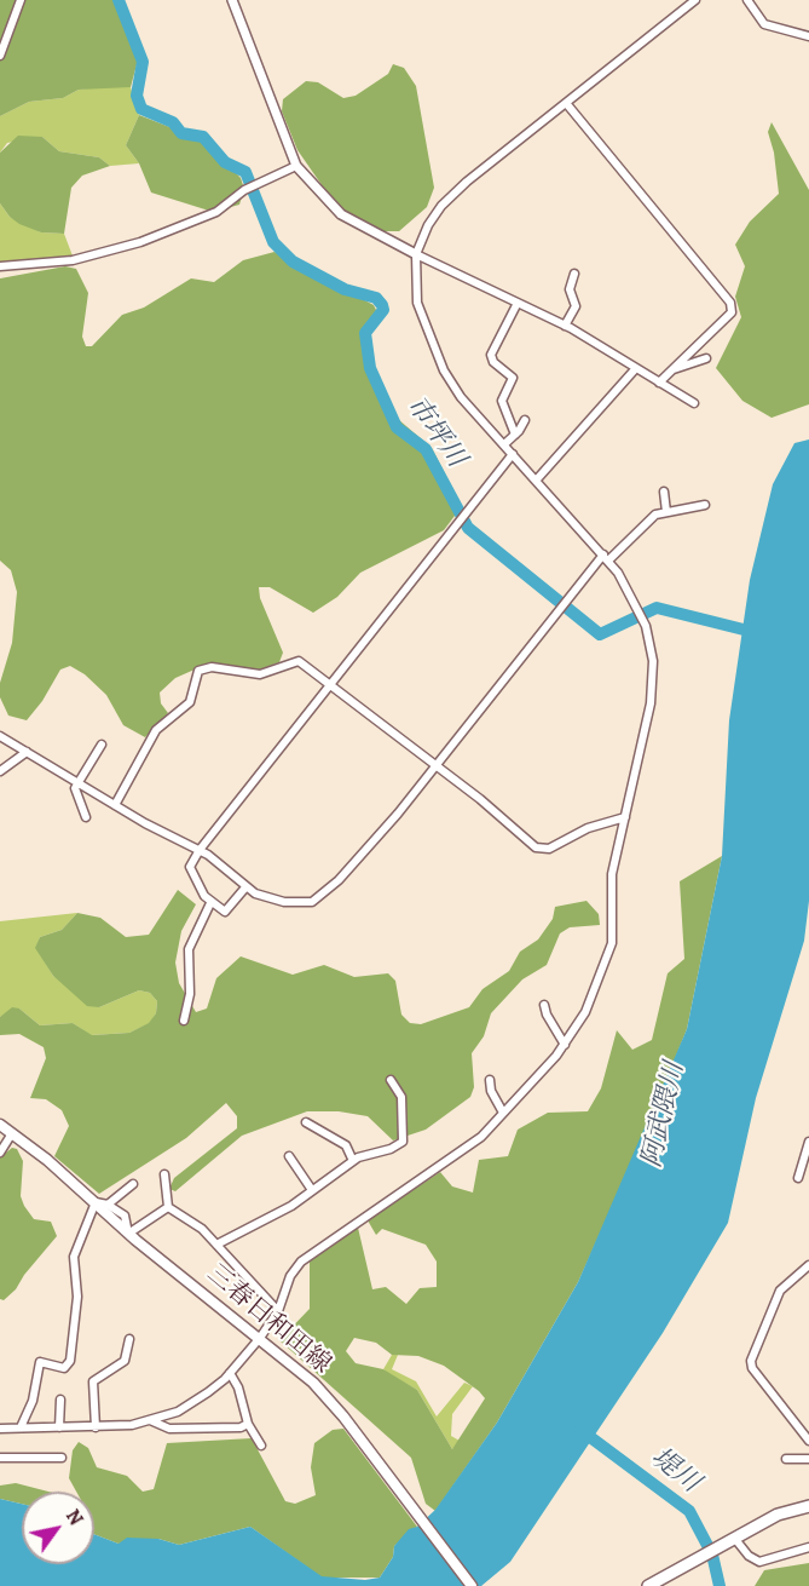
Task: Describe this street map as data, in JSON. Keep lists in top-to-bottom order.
{
  "streets": {
    "main road": ["三春日和田線"]
  },
  "water": ["市坪川", "阿武隈川", "堤川"],
  "north": "top right"
}
